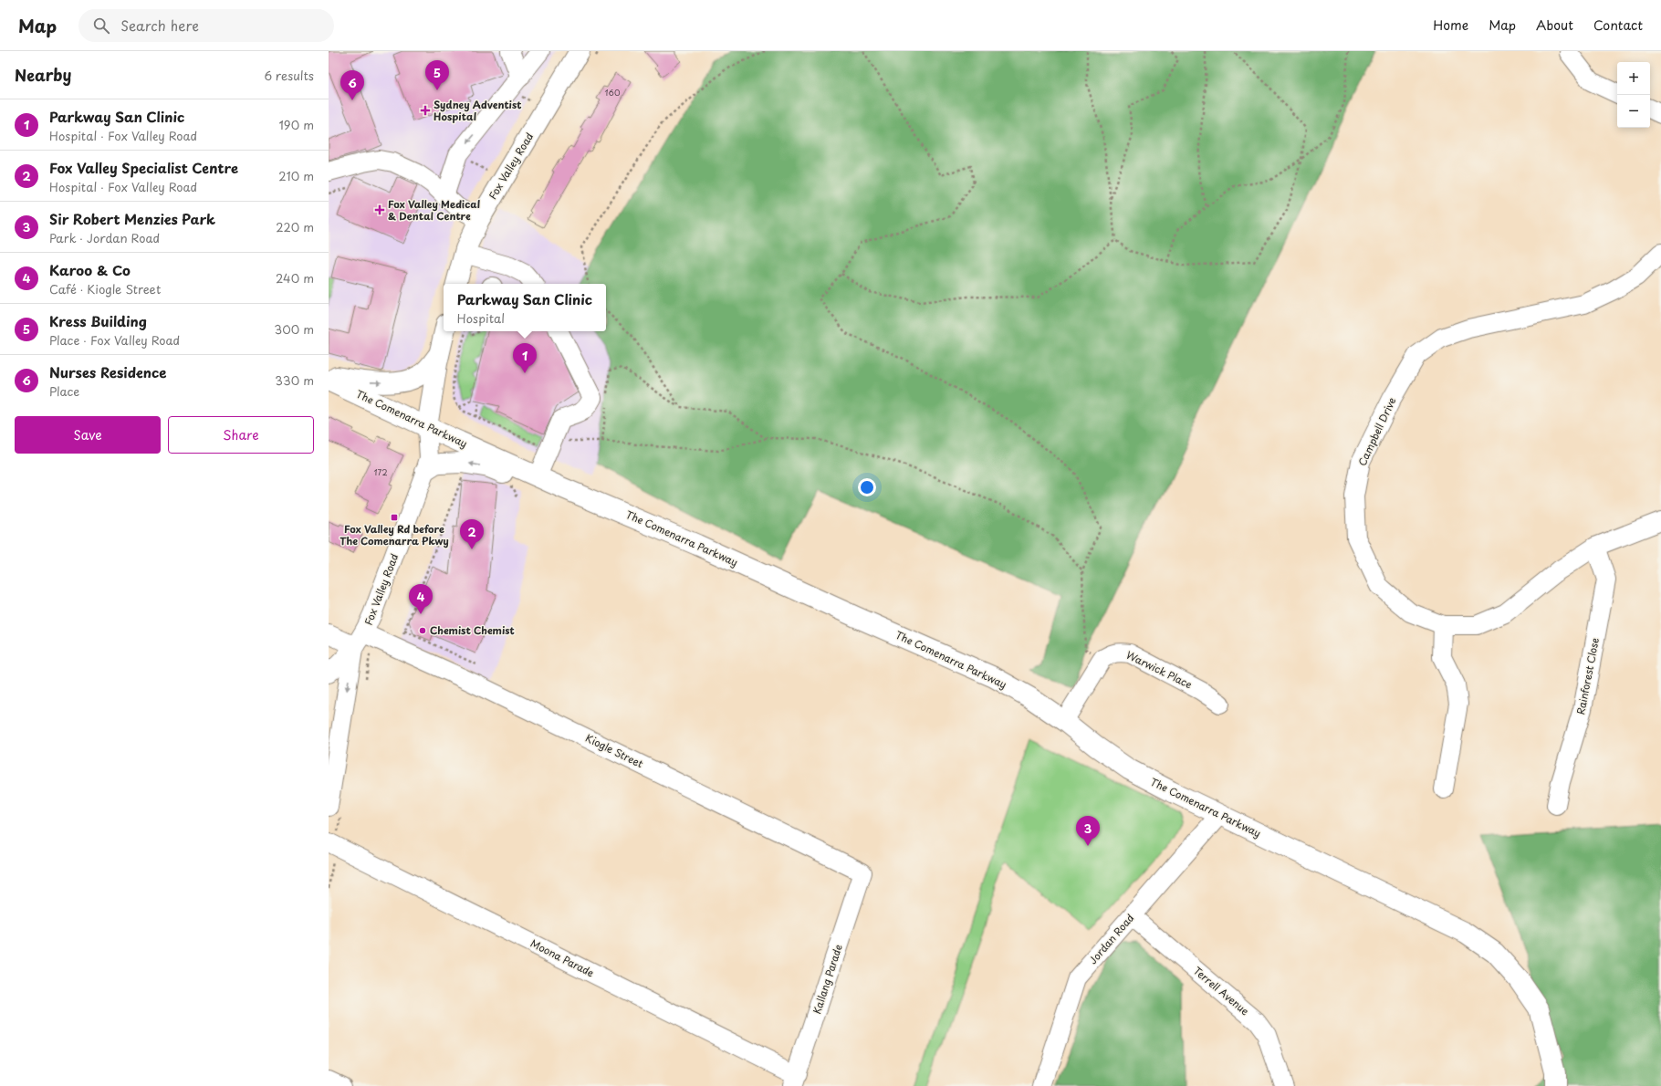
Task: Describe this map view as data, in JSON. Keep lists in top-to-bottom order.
{
  "streets": {
    "main road": ["Fox Valley Road", "The Comenarra Parkway"],
    "street": [
      "Campbell Drive",
      "Warwick Place",
      "Rainforest Close",
      "Kiogle Street",
      "Jordan Road",
      "Moona Parade",
      "Kallang Parade",
      "Terrell Avenue"
    ]
  },
  "crossings": [
    ["Fox Valley Road", "The Comenarra Parkway"],
    ["Fox Valley Road", "Kiogle Street"],
    ["The Comenarra Parkway", "Jordan Road"],
    ["Campbell Drive", "Rainforest Close"],
    ["Kiogle Street", "Kallang Parade"],
    ["Jordan Road", "Terrell Avenue"],
    ["Moona Parade", "Kallang Parade"]
  ],
  "places": {
    "health": ["Sydney Adventist Hospital", "Fox Valley Medical & Dental Centre"],
    "transit": ["Fox Valley Rd before The Comenarra Pkwy"],
    "other": ["Chemist Chemist"]
  },
  "house_numbers": ["160", "172"],
  "page": {
    "header": "Map",
    "search": "Search here",
    "nav": [
      "Home",
      "Map",
      "About",
      "Contact"
    ],
    "heading": ["Nearby", "6 results"],
    "pins": [
      "5",
      "6",
      "1",
      "2",
      "4",
      "3"
    ],
    "map_buttons": ["+", "−"],
    "list": [
      {
        "mark": "1",
        "name": "Parkway San Clinic",
        "note": "Hospital · Fox Valley Road",
        "value": "190 m"
      },
      {
        "mark": "2",
        "name": "Fox Valley Specialist Centre",
        "note": "Hospital · Fox Valley Road",
        "value": "210 m"
      },
      {
        "mark": "3",
        "name": "Sir Robert Menzies Park",
        "note": "Park · Jordan Road",
        "value": "220 m"
      },
      {
        "mark": "4",
        "name": "Karoo & Co",
        "note": "Café · Kiogle Street",
        "value": "240 m"
      },
      {
        "mark": "5",
        "name": "Kress Building",
        "note": "Place · Fox Valley Road",
        "value": "300 m"
      },
      {
        "mark": "6",
        "name": "Nurses Residence",
        "note": "Place",
        "value": "330 m"
      }
    ],
    "popup": ["Parkway San Clinic", "Hospital"],
    "buttons": ["Save", "Share"]
  }
}
